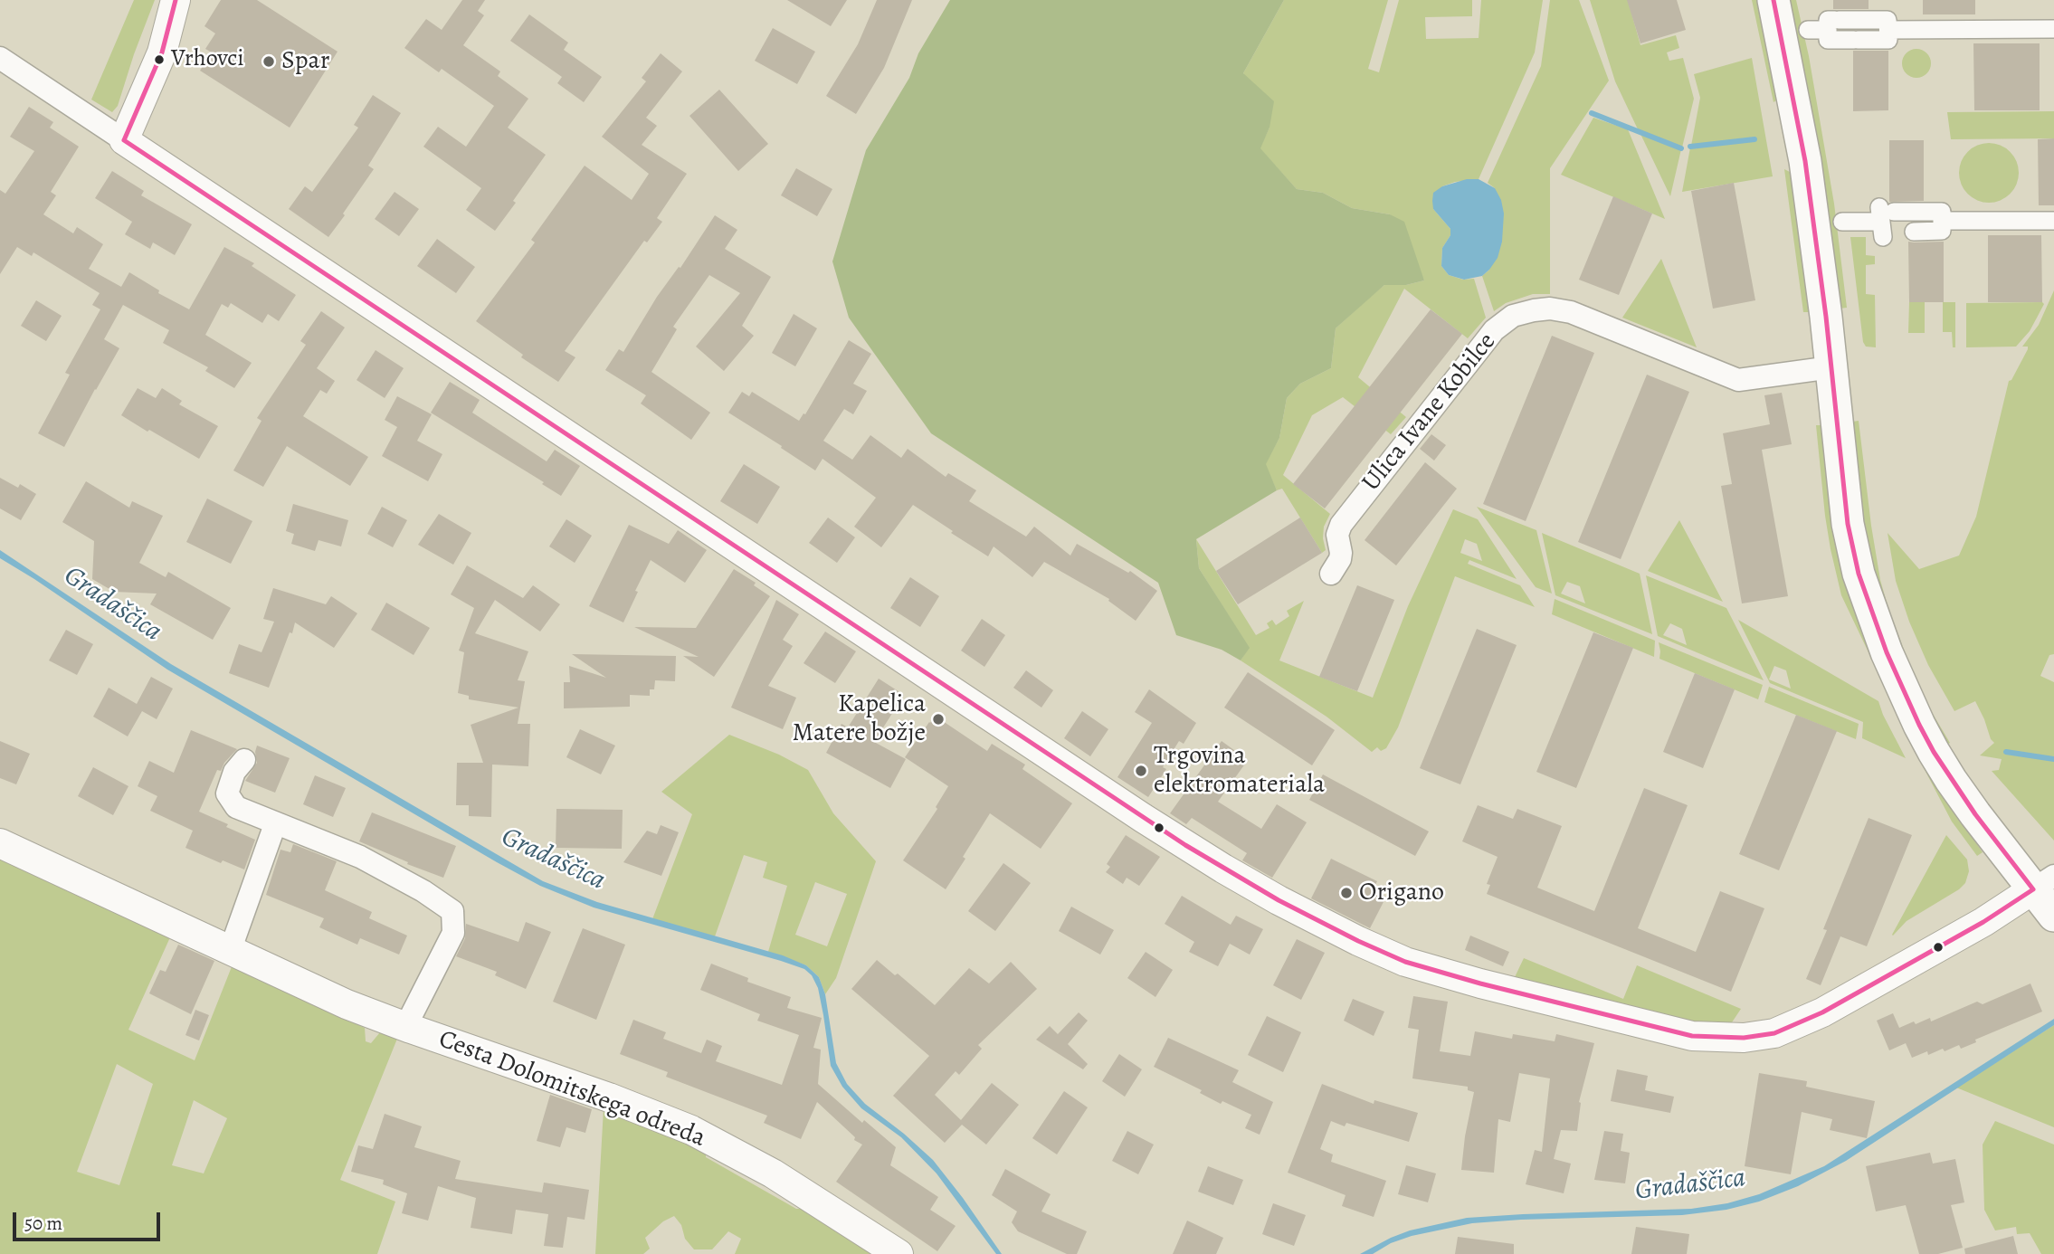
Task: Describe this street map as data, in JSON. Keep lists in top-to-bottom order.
{
  "streets": {
    "street": ["Ulica Ivane Kobilce", "Cesta Dolomitskega odreda"]
  },
  "water": ["Gradaščica"],
  "places": [
    "Vrhovci",
    "Spar",
    "Kapelica Matere božje",
    "Trgovina elektromateriala",
    "Origano"
  ],
  "scale_bar": "50 m"
}
